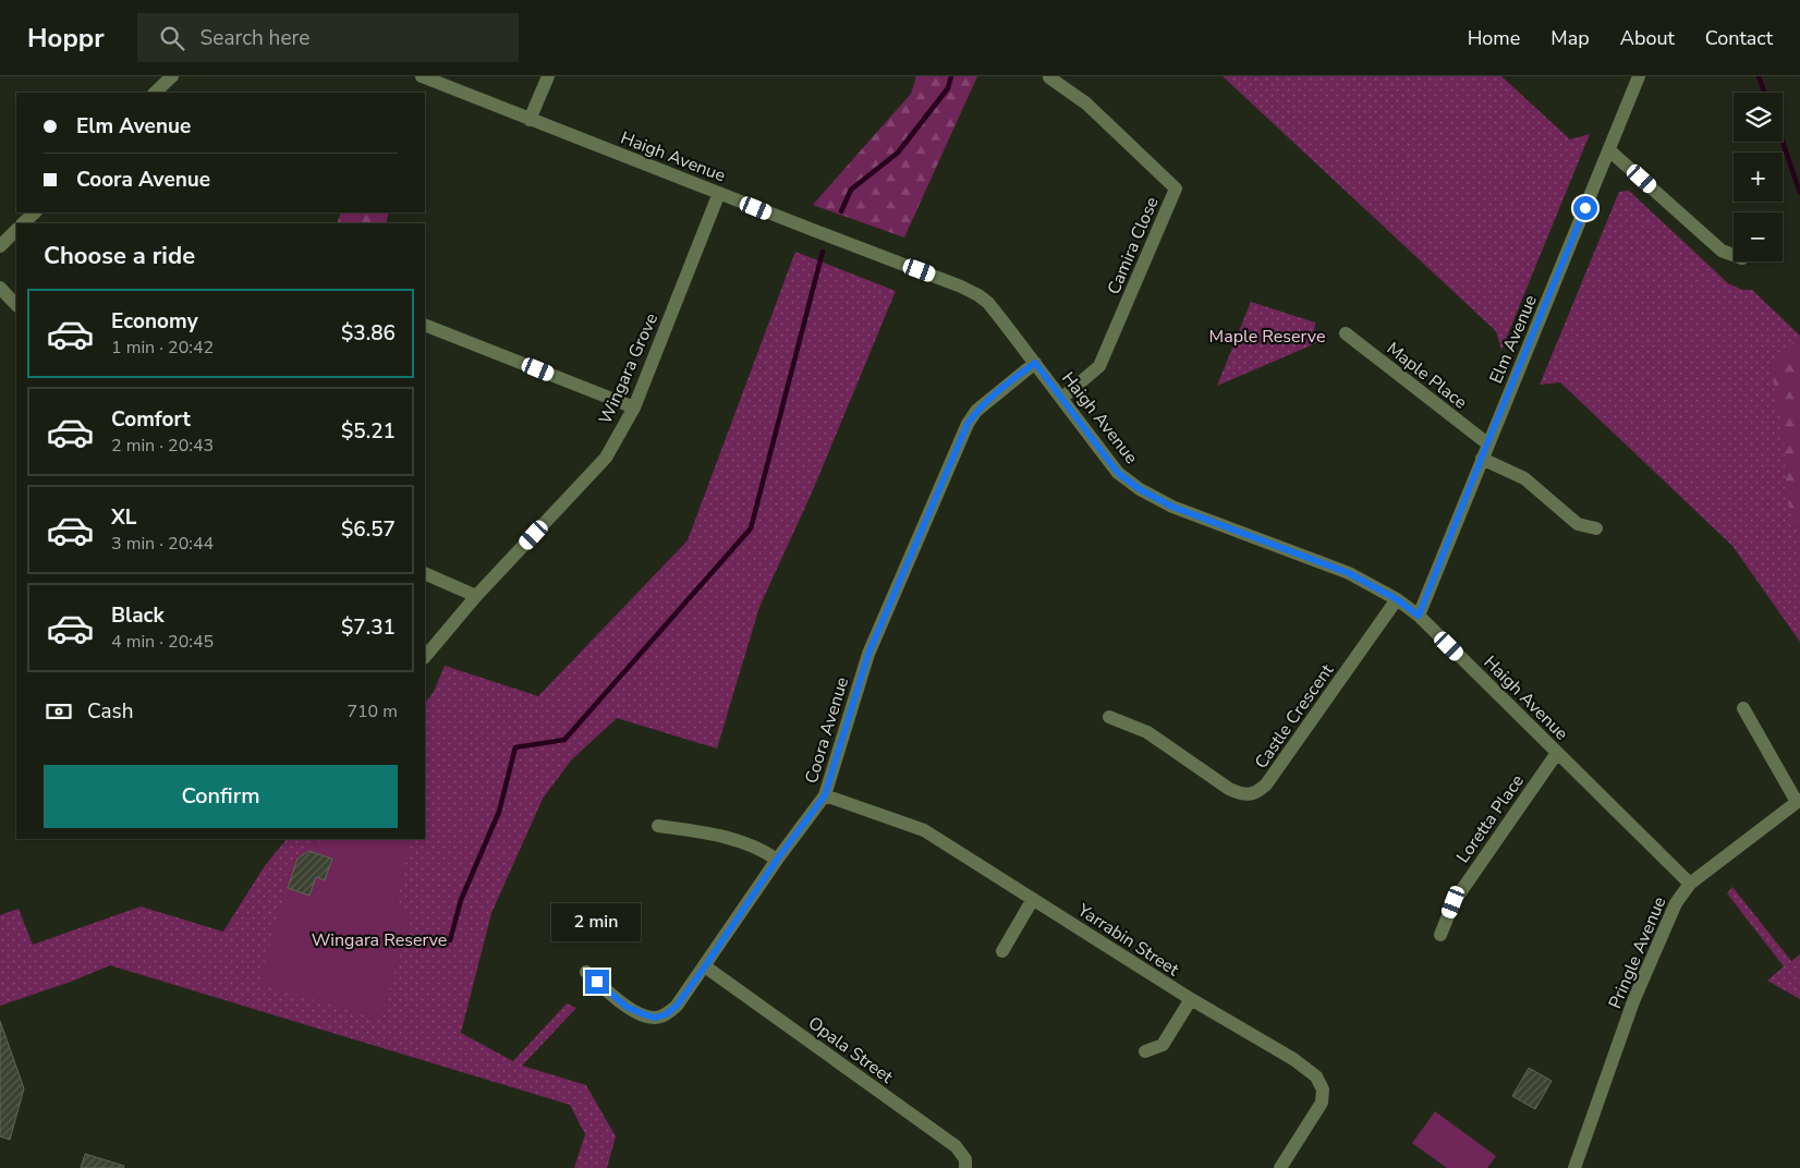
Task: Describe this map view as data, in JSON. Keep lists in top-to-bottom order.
{
  "streets": {
    "street": [
      "Haigh Avenue",
      "Camira Close",
      "Elm Avenue",
      "Wingara Grove",
      "Maple Place",
      "Castle Crescent",
      "Coora Avenue",
      "Loretta Place",
      "Yarrabin Street",
      "Pringle Avenue",
      "Opala Street"
    ]
  },
  "crossings": [
    ["Haigh Avenue", "Camira Close"],
    ["Haigh Avenue", "Elm Avenue"],
    ["Haigh Avenue", "Wingara Grove"],
    ["Haigh Avenue", "Castle Crescent"],
    ["Haigh Avenue", "Coora Avenue"],
    ["Haigh Avenue", "Loretta Place"],
    ["Haigh Avenue", "Pringle Avenue"],
    ["Elm Avenue", "Maple Place"],
    ["Coora Avenue", "Yarrabin Street"],
    ["Coora Avenue", "Opala Street"]
  ],
  "parks": ["Maple Reserve", "Wingara Reserve"],
  "page": {
    "header": "Hoppr",
    "search": "Search here",
    "nav": [
      "Home",
      "Map",
      "About",
      "Contact"
    ],
    "map_buttons": ["+", "−"],
    "banner": ["Elm Avenue", "Coora Avenue"],
    "heading": "Choose a ride",
    "list": [
      {
        "name": "Economy",
        "note": "1 min · 20:42",
        "value": "$3.86"
      },
      {
        "name": "Comfort",
        "note": "2 min · 20:43",
        "value": "$5.21"
      },
      {
        "name": "XL",
        "note": "3 min · 20:44",
        "value": "$6.57"
      },
      {
        "name": "Black",
        "note": "4 min · 20:45",
        "value": "$7.31"
      }
    ],
    "pay": ["Cash", "710 m"],
    "buttons": "Confirm",
    "bubble": "2 min"
  }
}
